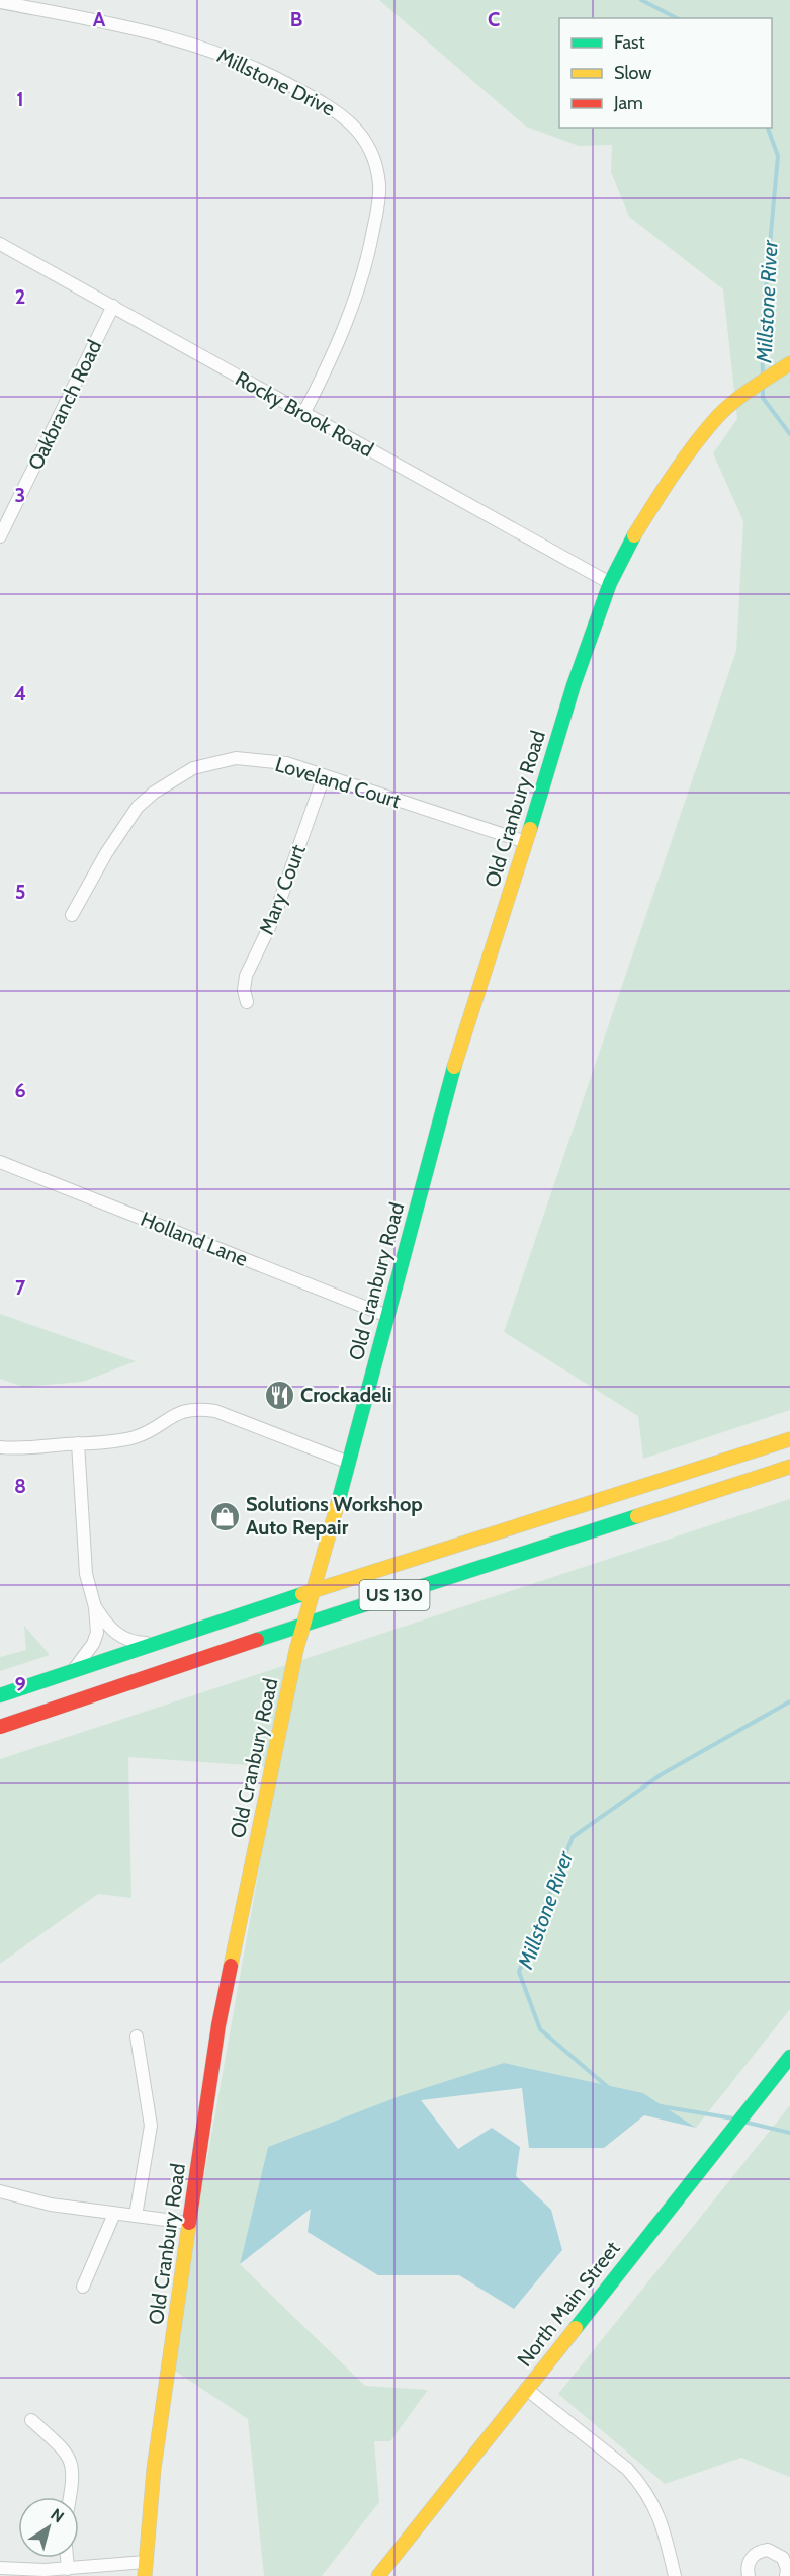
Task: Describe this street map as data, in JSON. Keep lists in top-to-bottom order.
{
  "streets": {
    "main road": ["Old Cranbury Road", "US 130", "North Main Street"],
    "street": [
      "Millstone Drive",
      "Oakbranch Road",
      "Rocky Brook Road",
      "Loveland Court",
      "Mary Court",
      "Holland Lane"
    ]
  },
  "crossings": [
    ["Millstone Drive", "Rocky Brook Road"],
    ["Oakbranch Road", "Rocky Brook Road"],
    ["Rocky Brook Road", "Old Cranbury Road"],
    ["Loveland Court", "Old Cranbury Road"],
    ["Loveland Court", "Mary Court"],
    ["Old Cranbury Road", "Holland Lane"],
    ["Old Cranbury Road", "US 130"]
  ],
  "water": ["Millstone River"],
  "places": {
    "restaurant": ["Crockadeli"],
    "shop": ["Solutions Workshop Auto Repair"]
  },
  "legend": ["Fast", "Slow", "Jam"],
  "north": "top right",
  "grid": {
    "columns": ["A", "B", "C"],
    "rows": [
      "1",
      "2",
      "3",
      "4",
      "5",
      "6",
      "7",
      "8",
      "9"
    ]
  }
}
